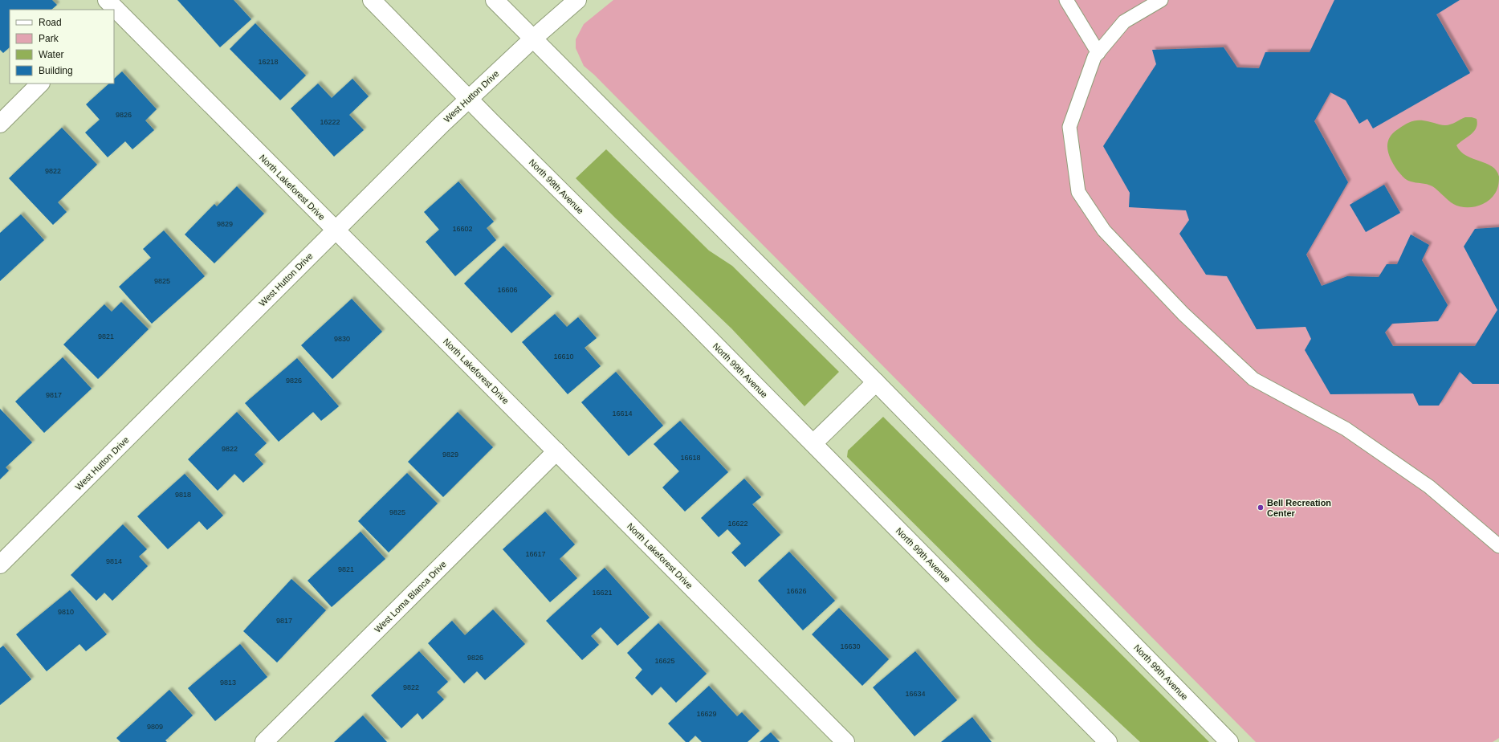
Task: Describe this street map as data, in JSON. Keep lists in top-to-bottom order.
{
  "streets": {
    "street": [
      "West Hutton Drive",
      "North 99th Avenue",
      "North Lakeforest Drive",
      "West Loma Blanca Drive"
    ]
  },
  "crossings": [
    ["West Hutton Drive", "North 99th Avenue"],
    ["West Hutton Drive", "North Lakeforest Drive"],
    ["North Lakeforest Drive", "West Loma Blanca Drive"]
  ],
  "places": ["Bell Recreation Center"],
  "house_numbers": [
    "16218",
    "9826",
    "16222",
    "9822",
    "9829",
    "16602",
    "9825",
    "16606",
    "9821",
    "9830",
    "16610",
    "9826",
    "9817",
    "16614",
    "9822",
    "9829",
    "16618",
    "9818",
    "9825",
    "16622",
    "16617",
    "9814",
    "9821",
    "16626",
    "16621",
    "9810",
    "9817",
    "16630",
    "9826",
    "16625",
    "9813",
    "9822",
    "16634",
    "16629",
    "9809"
  ],
  "legend": [
    "Road",
    "Park",
    "Water",
    "Building"
  ]
}
